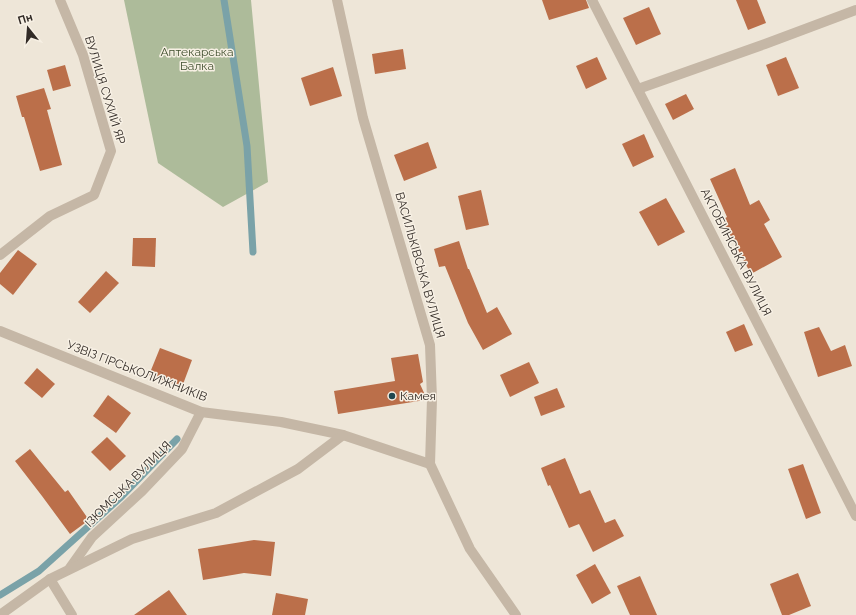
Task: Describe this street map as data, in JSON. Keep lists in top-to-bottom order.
{
  "streets": {
    "street": [
      "ВУЛИЦЯ СУХИЙ ЯР",
      "АКТОБИНСЬКА ВУЛИЦЯ",
      "ВАСИЛЬКІВСЬКА ВУЛИЦЯ",
      "УЗВІЗ ГІРСЬКОЛИЖНИКІВ",
      "ІЗЮМСЬКА ВУЛИЦЯ"
    ]
  },
  "crossings": [
    ["ВАСИЛЬКІВСЬКА ВУЛИЦЯ", "УЗВІЗ ГІРСЬКОЛИЖНИКІВ"],
    ["УЗВІЗ ГІРСЬКОЛИЖНИКІВ", "ІЗЮМСЬКА ВУЛИЦЯ"]
  ],
  "parks": ["Аптекарська Балка"],
  "places": ["Камея"],
  "north": "top"
}
